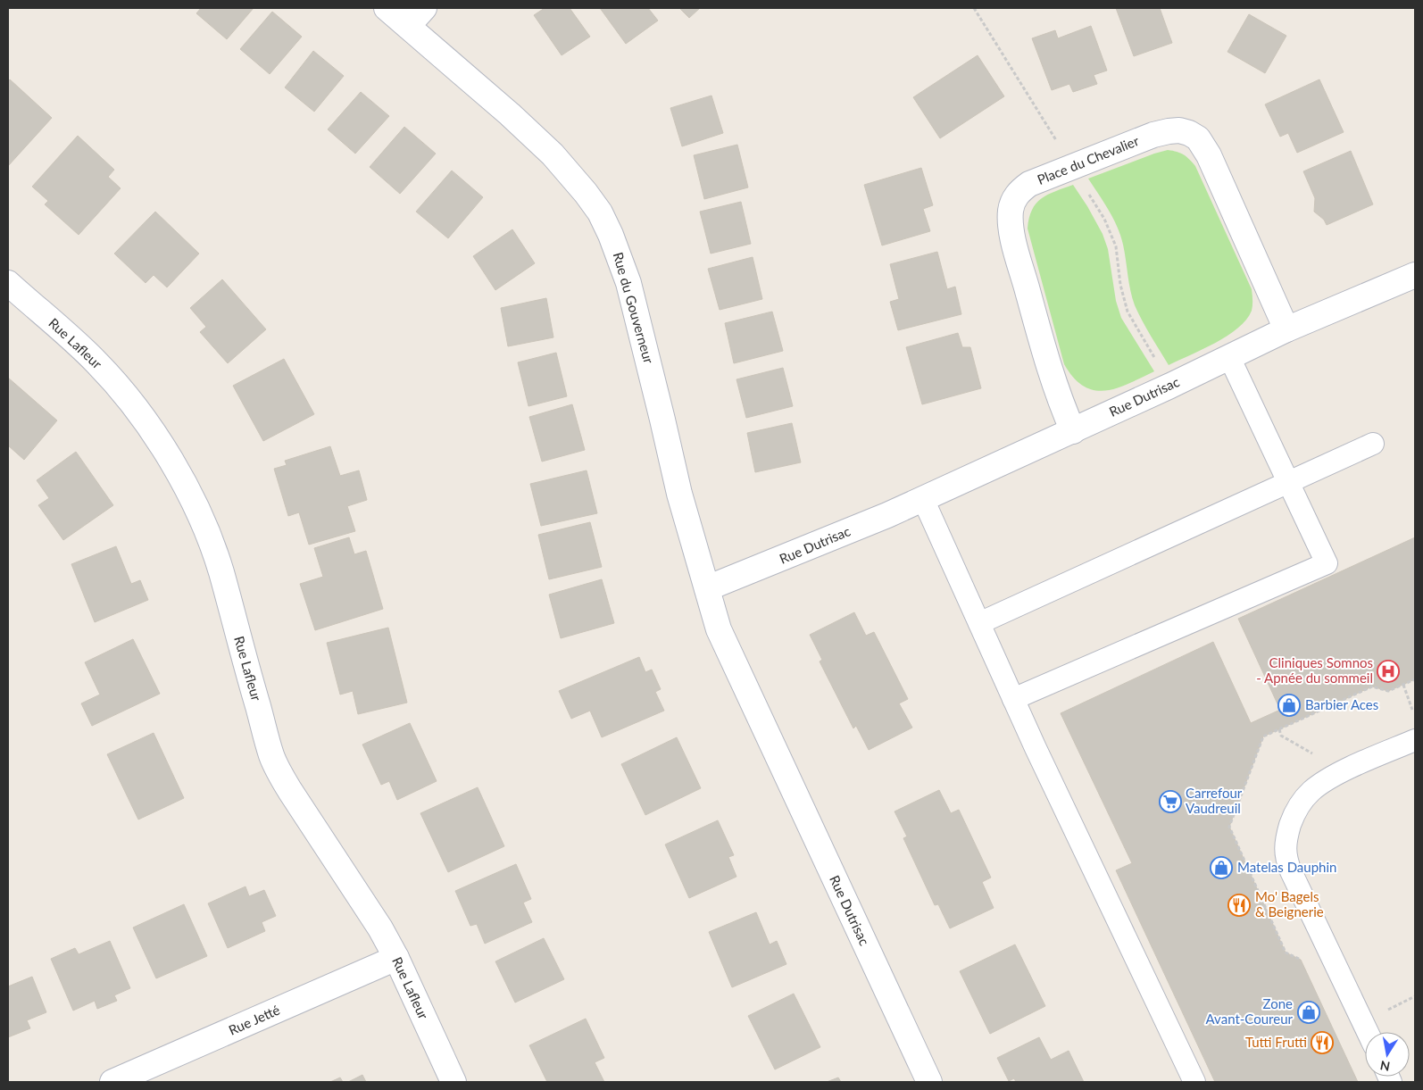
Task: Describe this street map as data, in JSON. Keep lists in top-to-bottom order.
{
  "streets": {
    "street": [
      "Place du Chevalier",
      "Rue du Gouverneur",
      "Rue Lafleur",
      "Rue Dutrisac",
      "Rue Jetté"
    ]
  },
  "crossings": [
    ["Place du Chevalier", "Rue Dutrisac"],
    ["Rue du Gouverneur", "Rue Dutrisac"],
    ["Rue Lafleur", "Rue Jetté"]
  ],
  "places": {
    "hospital": ["Cliniques Somnos - Apnée du sommeil"],
    "shop": ["Barbier Aces", "Matelas Dauphin", "Zone Avant-Coureur"],
    "supermarket": ["Carrefour Vaudreuil"],
    "restaurant": ["Mo' Bagels & Beignerie", "Tutti Frutti"]
  },
  "north": "bottom"
}
